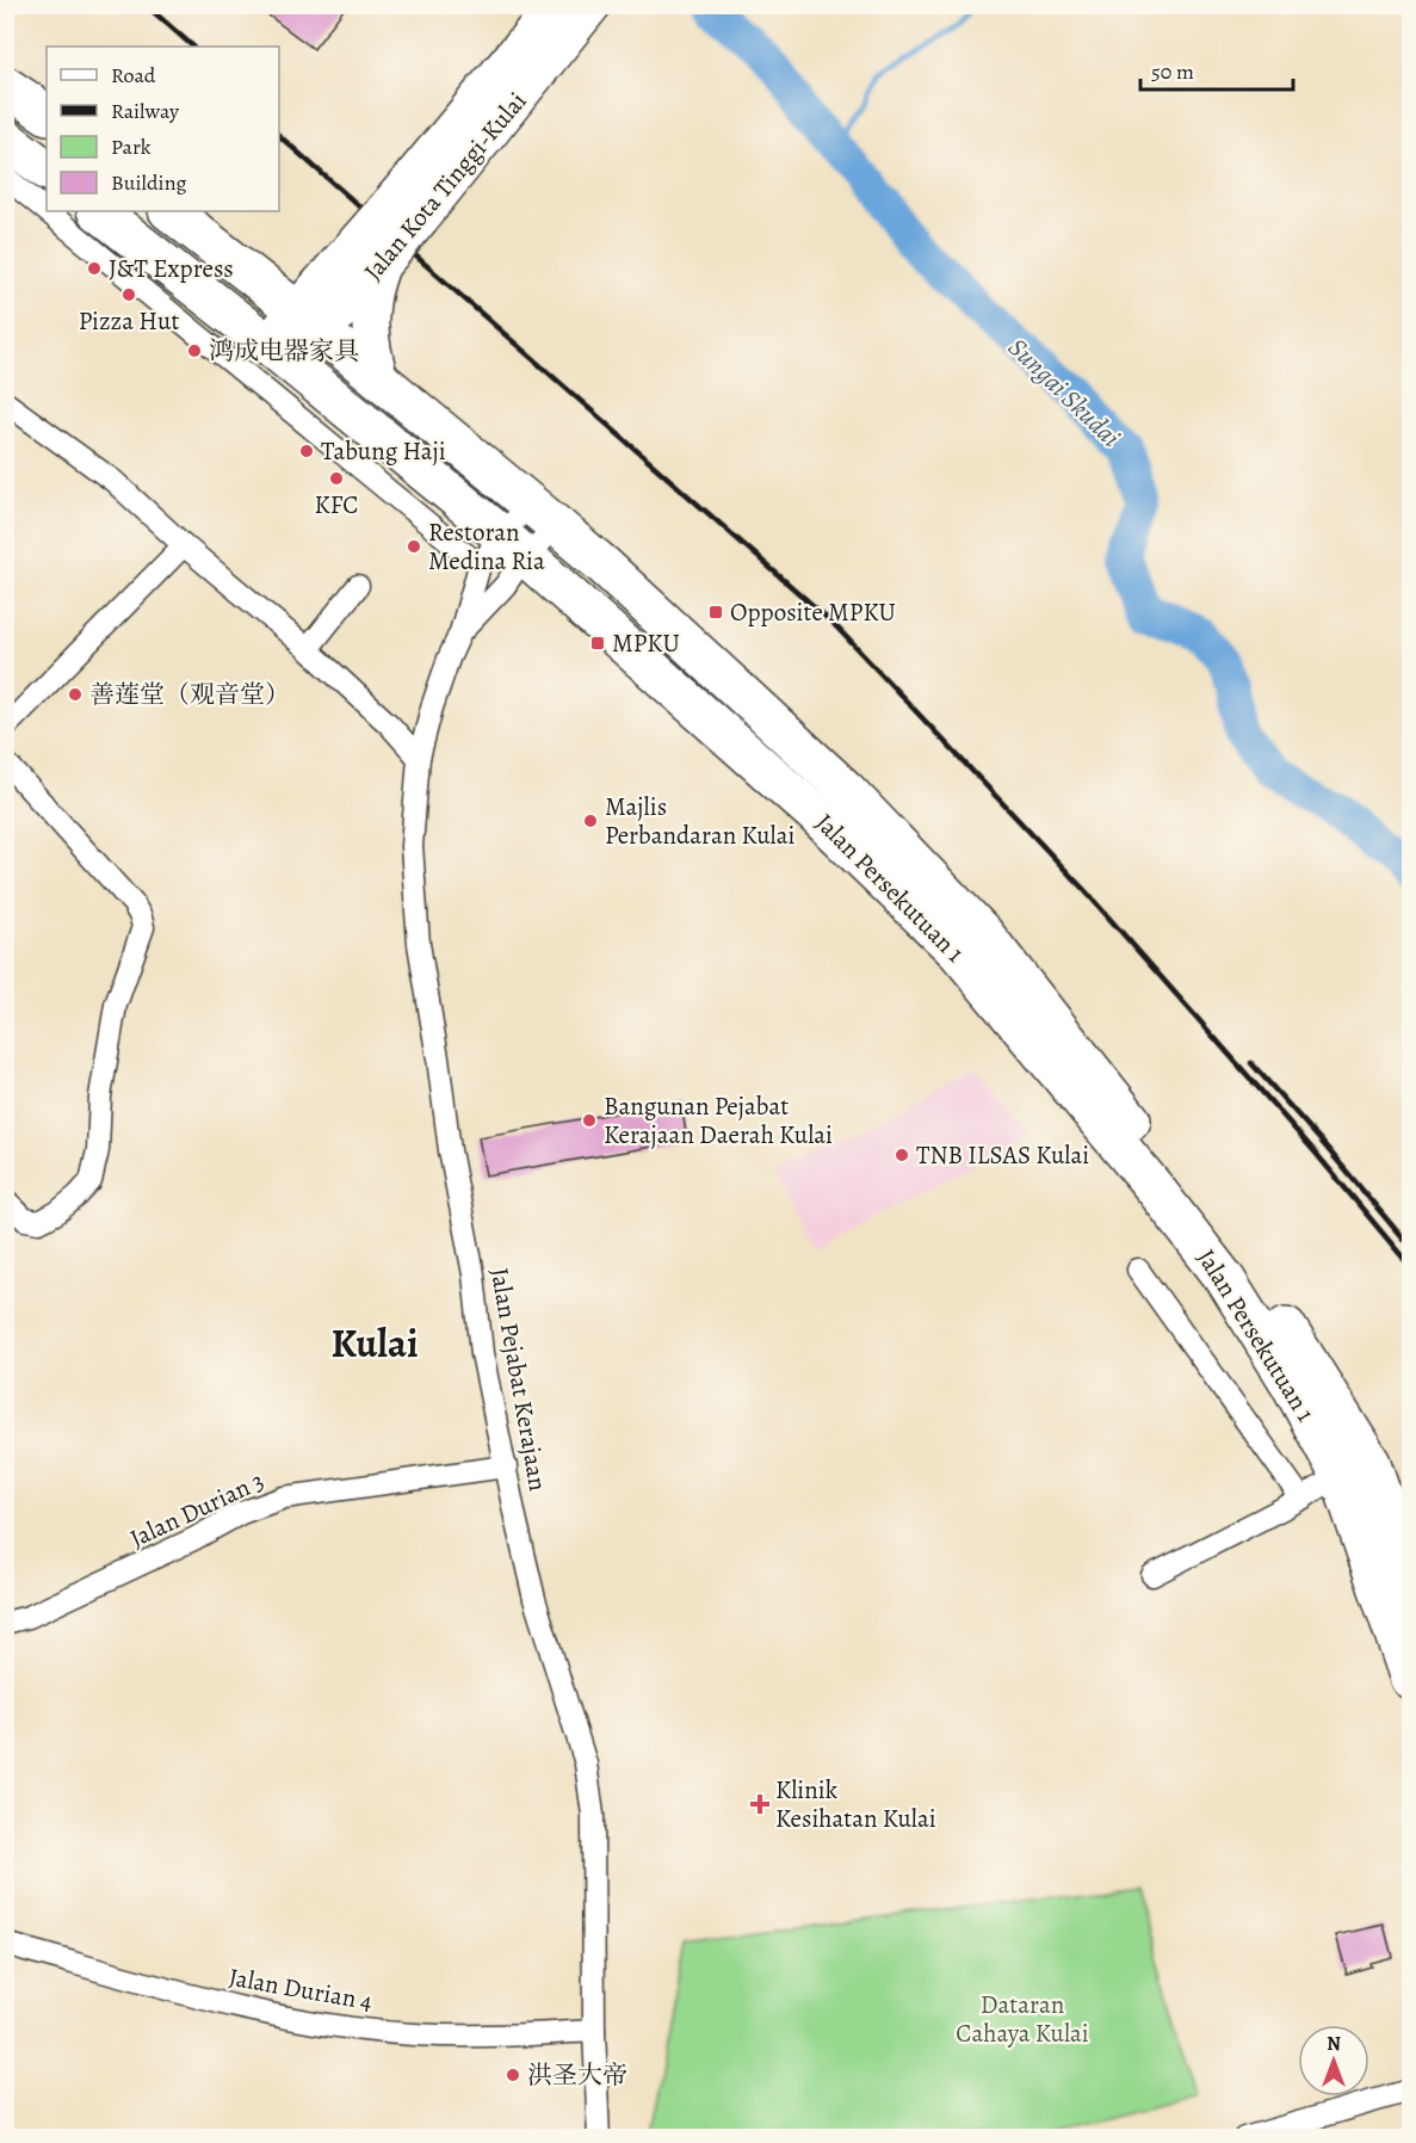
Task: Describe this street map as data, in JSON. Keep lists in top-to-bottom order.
{
  "streets": {
    "highway": ["Jalan Persekutuan 1"],
    "main road": ["Jalan Kota Tinggi-Kulai"],
    "street": ["Jalan Pejabat Kerajaan", "Jalan Durian 3", "Jalan Durian 4"]
  },
  "crossings": [
    ["Jalan Kota Tinggi-Kulai", "Jalan Persekutuan 1"],
    ["Jalan Persekutuan 1", "Jalan Pejabat Kerajaan"],
    ["Jalan Pejabat Kerajaan", "Jalan Durian 3"],
    ["Jalan Pejabat Kerajaan", "Jalan Durian 4"]
  ],
  "districts": ["Kulai"],
  "water": ["Sungai Skudai"],
  "parks": ["Dataran Cahaya Kulai"],
  "places": {
    "other": [
      "J&T Express",
      "Pizza Hut",
      "鸿成电器家具",
      "Tabung Haji",
      "KFC",
      "Restoran Medina Ria",
      "善莲堂（观音堂）",
      "Majlis Perbandaran Kulai",
      "Bangunan Pejabat Kerajaan Daerah Kulai",
      "TNB ILSAS Kulai",
      "洪圣大帝"
    ],
    "transit": ["Opposite MPKU", "MPKU"],
    "health": ["Klinik Kesihatan Kulai"]
  },
  "legend": [
    "Road",
    "Railway",
    "Park",
    "Building"
  ],
  "scale_bar": "50 m",
  "north": "top"
}
